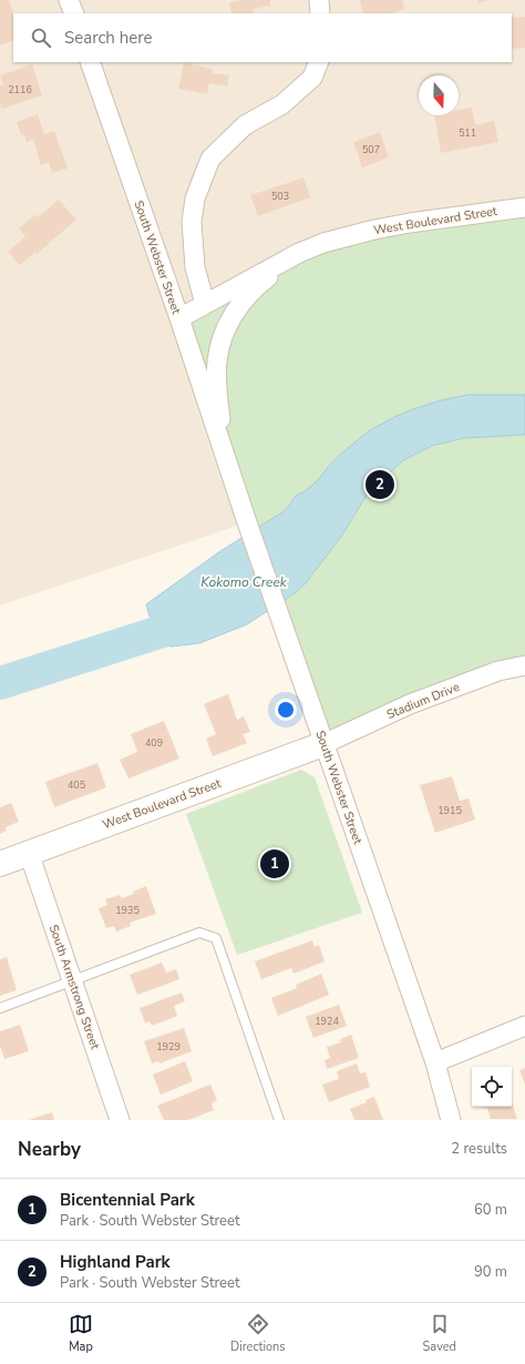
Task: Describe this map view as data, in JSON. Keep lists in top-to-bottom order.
{
  "streets": {
    "main road": ["West Boulevard Street"],
    "street": ["South Webster Street", "Stadium Drive", "South Armstrong Street"]
  },
  "crossings": [
    ["West Boulevard Street", "South Webster Street"],
    ["West Boulevard Street", "Stadium Drive"],
    ["West Boulevard Street", "South Armstrong Street"],
    ["South Webster Street", "Stadium Drive"]
  ],
  "water": ["Kokomo Creek"],
  "house_numbers": [
    "2116",
    "511",
    "507",
    "503",
    "409",
    "405",
    "1915",
    "1935",
    "1924",
    "1929"
  ],
  "north": "bottom",
  "page": {
    "search": "Search here",
    "pins": ["2", "1"],
    "heading": ["Nearby", "2 results"],
    "list": [
      {
        "mark": "1",
        "name": "Bicentennial Park",
        "note": "Park · South Webster Street",
        "value": "60 m"
      },
      {
        "mark": "2",
        "name": "Highland Park",
        "note": "Park · South Webster Street",
        "value": "90 m"
      }
    ],
    "nav": ["Map", "Directions", "Saved"]
  }
}
